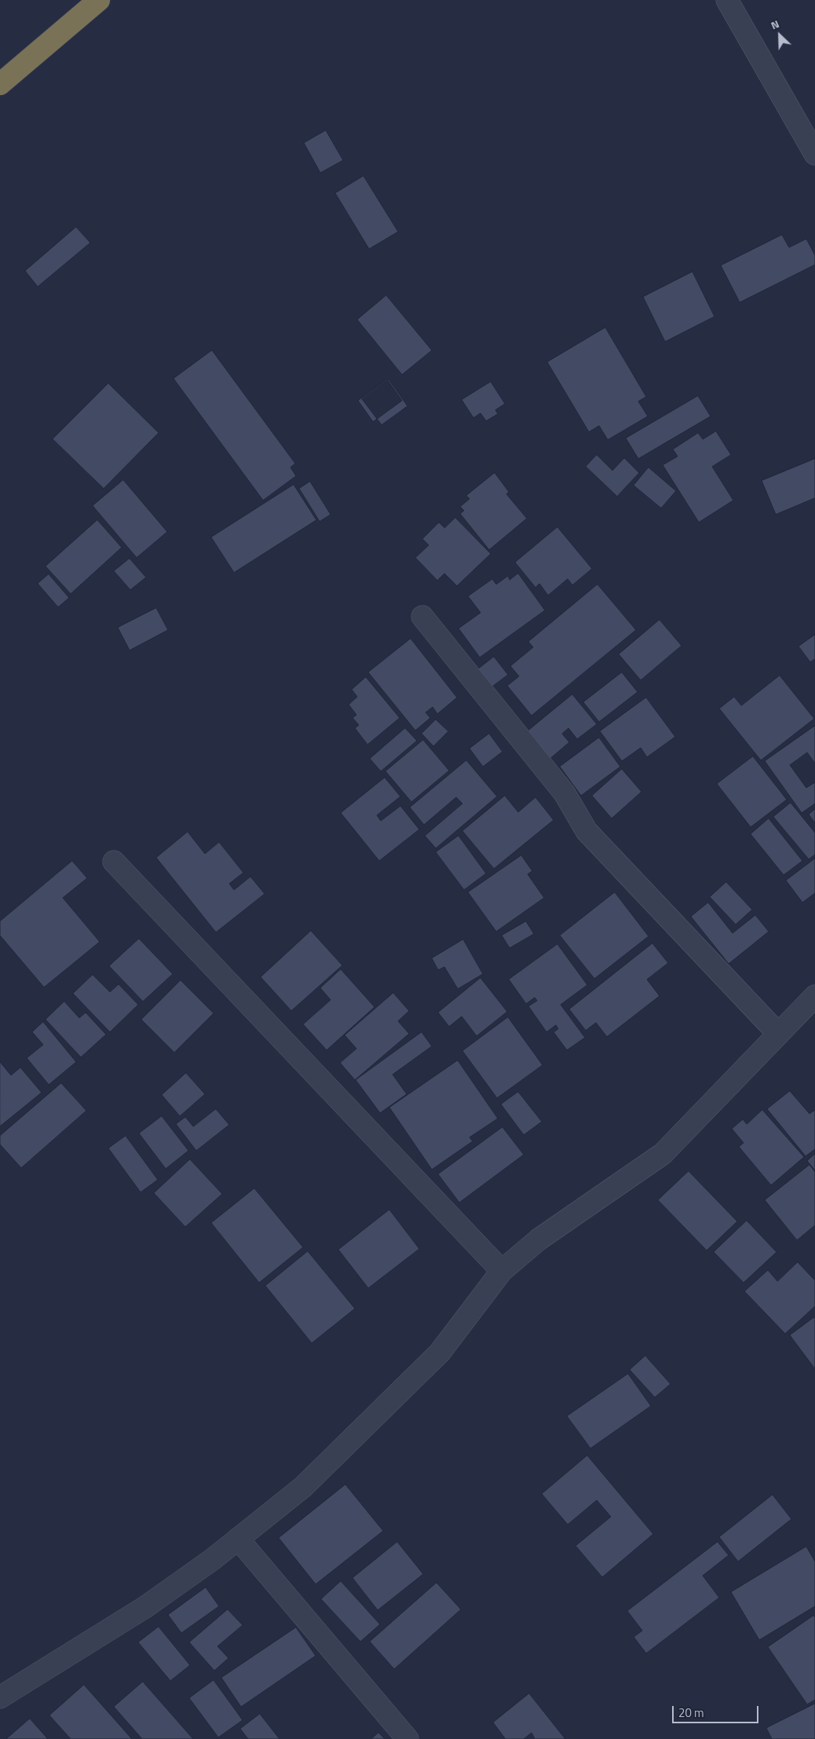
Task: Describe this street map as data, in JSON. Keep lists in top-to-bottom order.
{
  "scale_bar": "20 m",
  "north": "top left"
}
